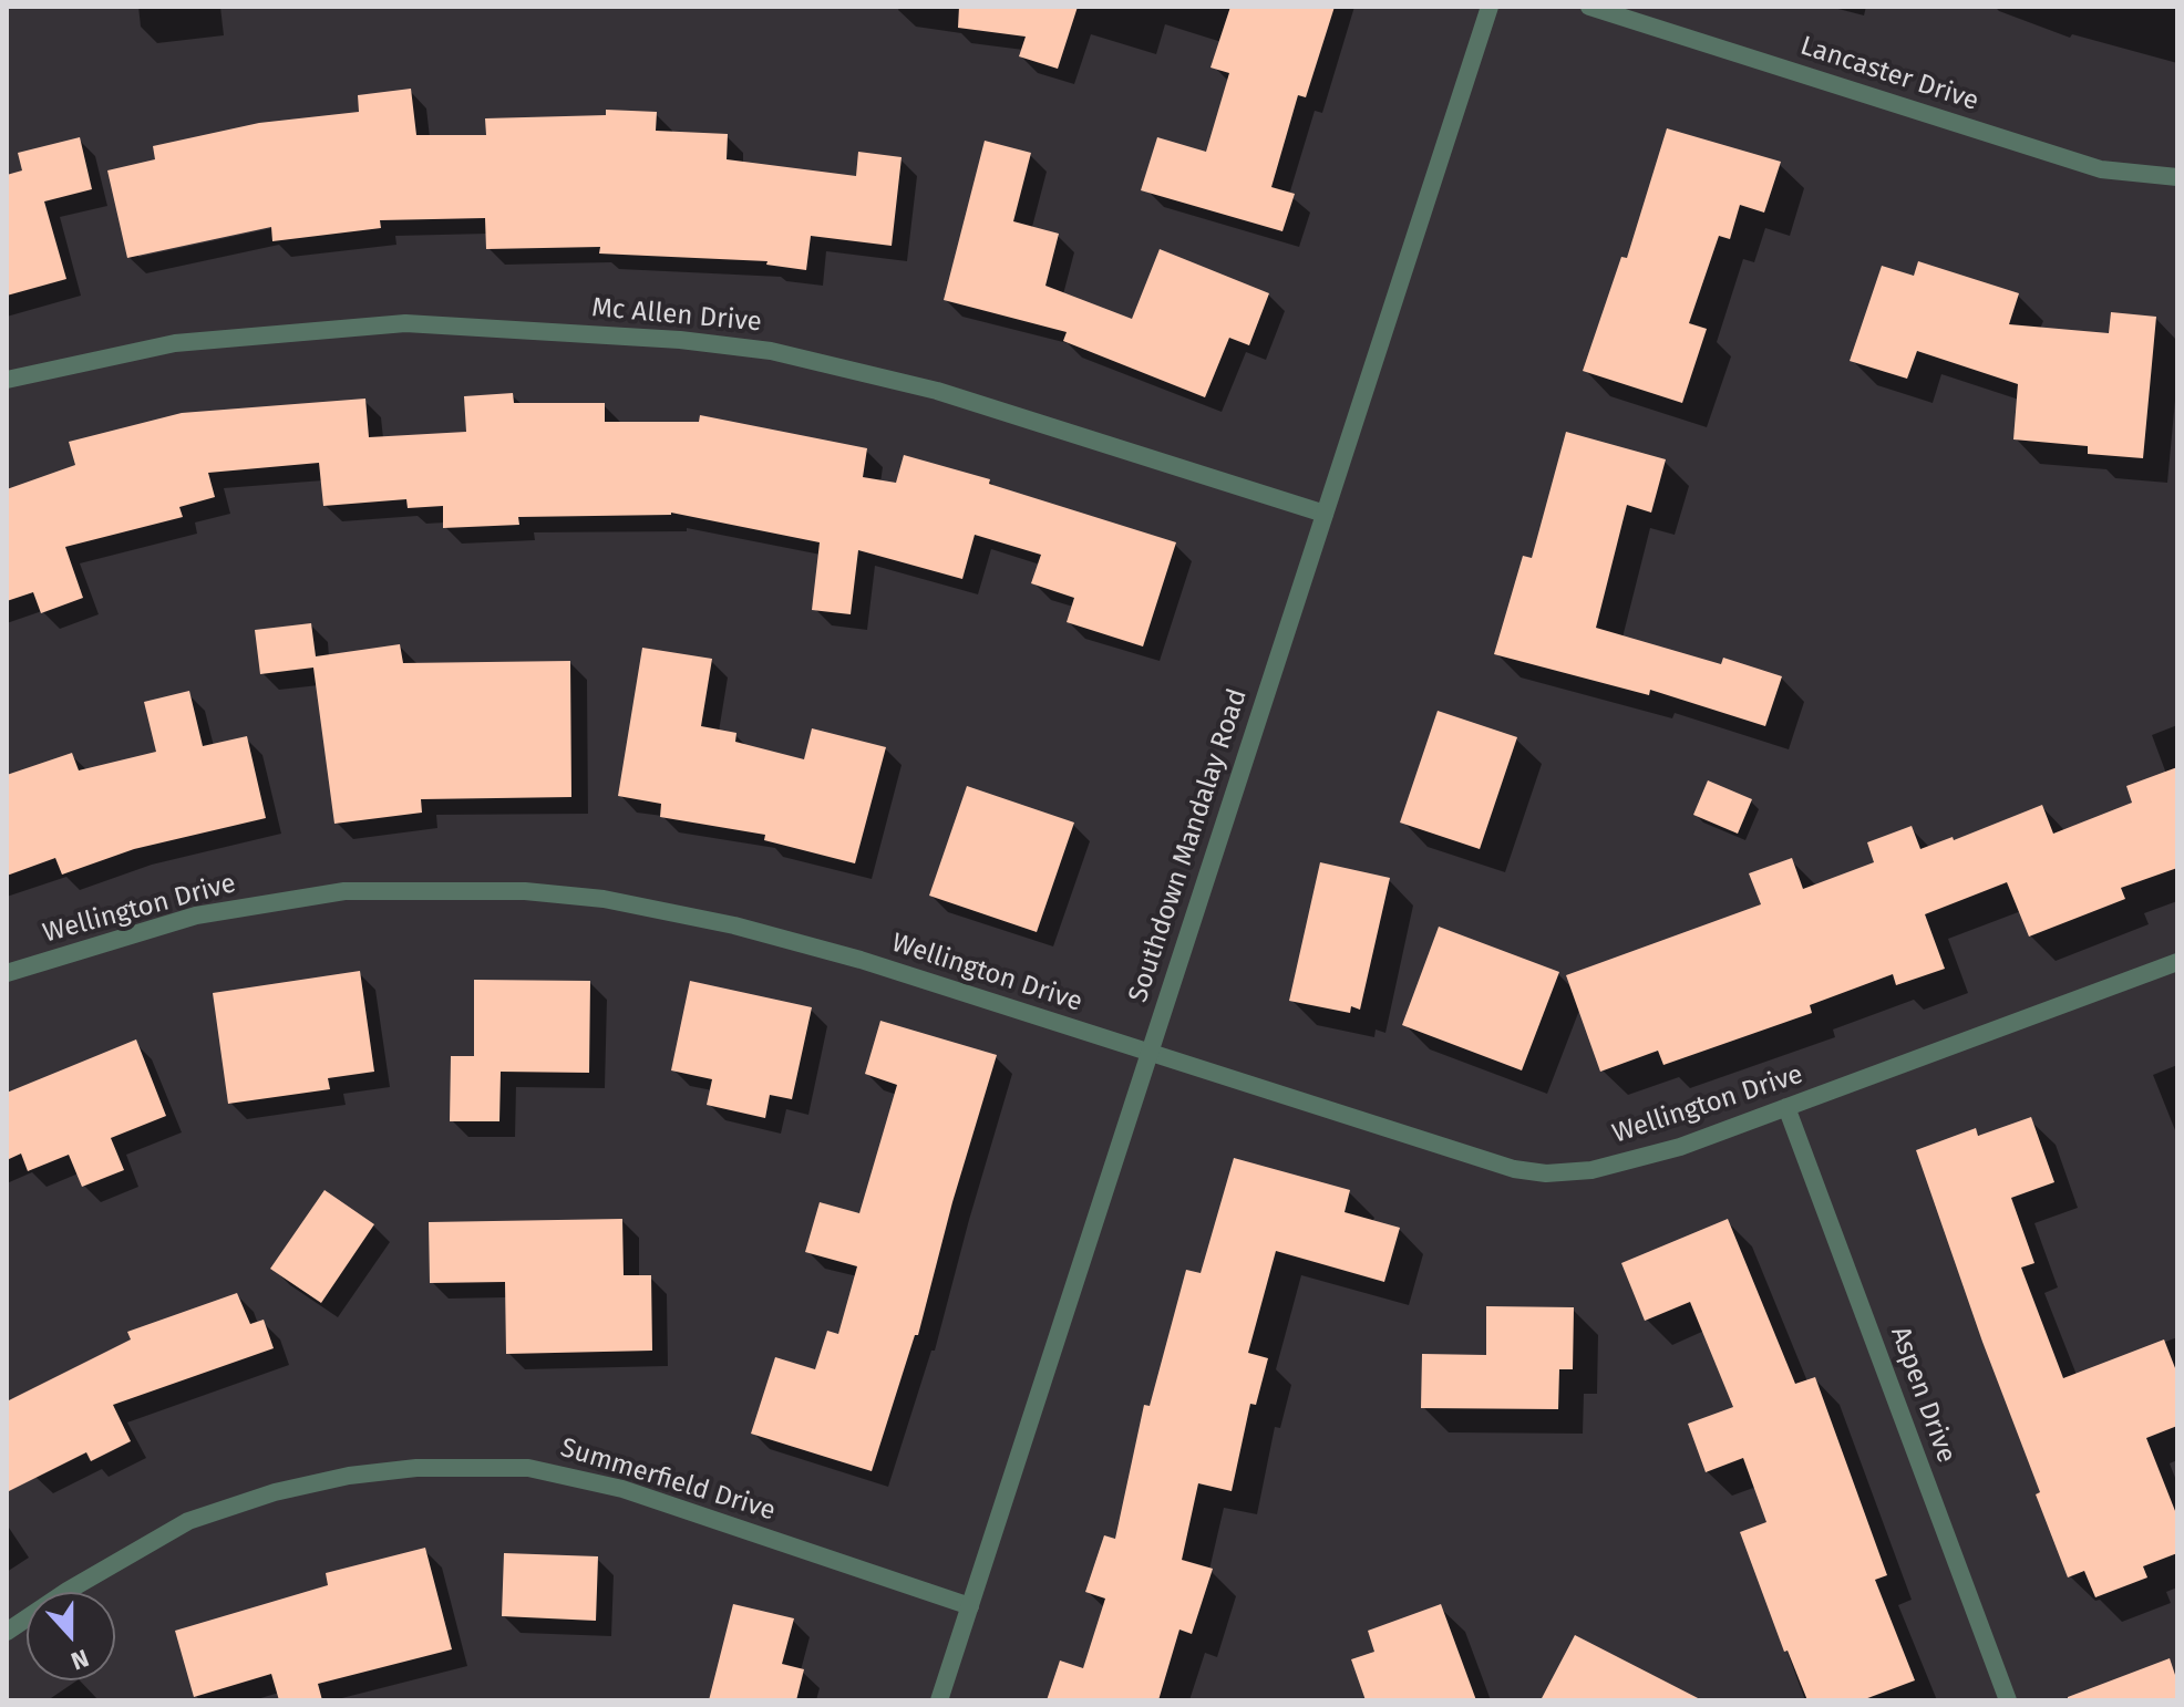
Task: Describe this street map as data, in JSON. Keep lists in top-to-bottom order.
{
  "streets": {
    "street": [
      "Lancaster Drive",
      "Mc Allen Drive",
      "Southdown Mandalay Road",
      "Wellington Drive",
      "Aspen Drive",
      "Summerfield Drive"
    ]
  },
  "crossings": [
    ["Mc Allen Drive", "Southdown Mandalay Road"],
    ["Southdown Mandalay Road", "Wellington Drive"],
    ["Southdown Mandalay Road", "Summerfield Drive"],
    ["Wellington Drive", "Aspen Drive"]
  ],
  "north": "bottom"
}
